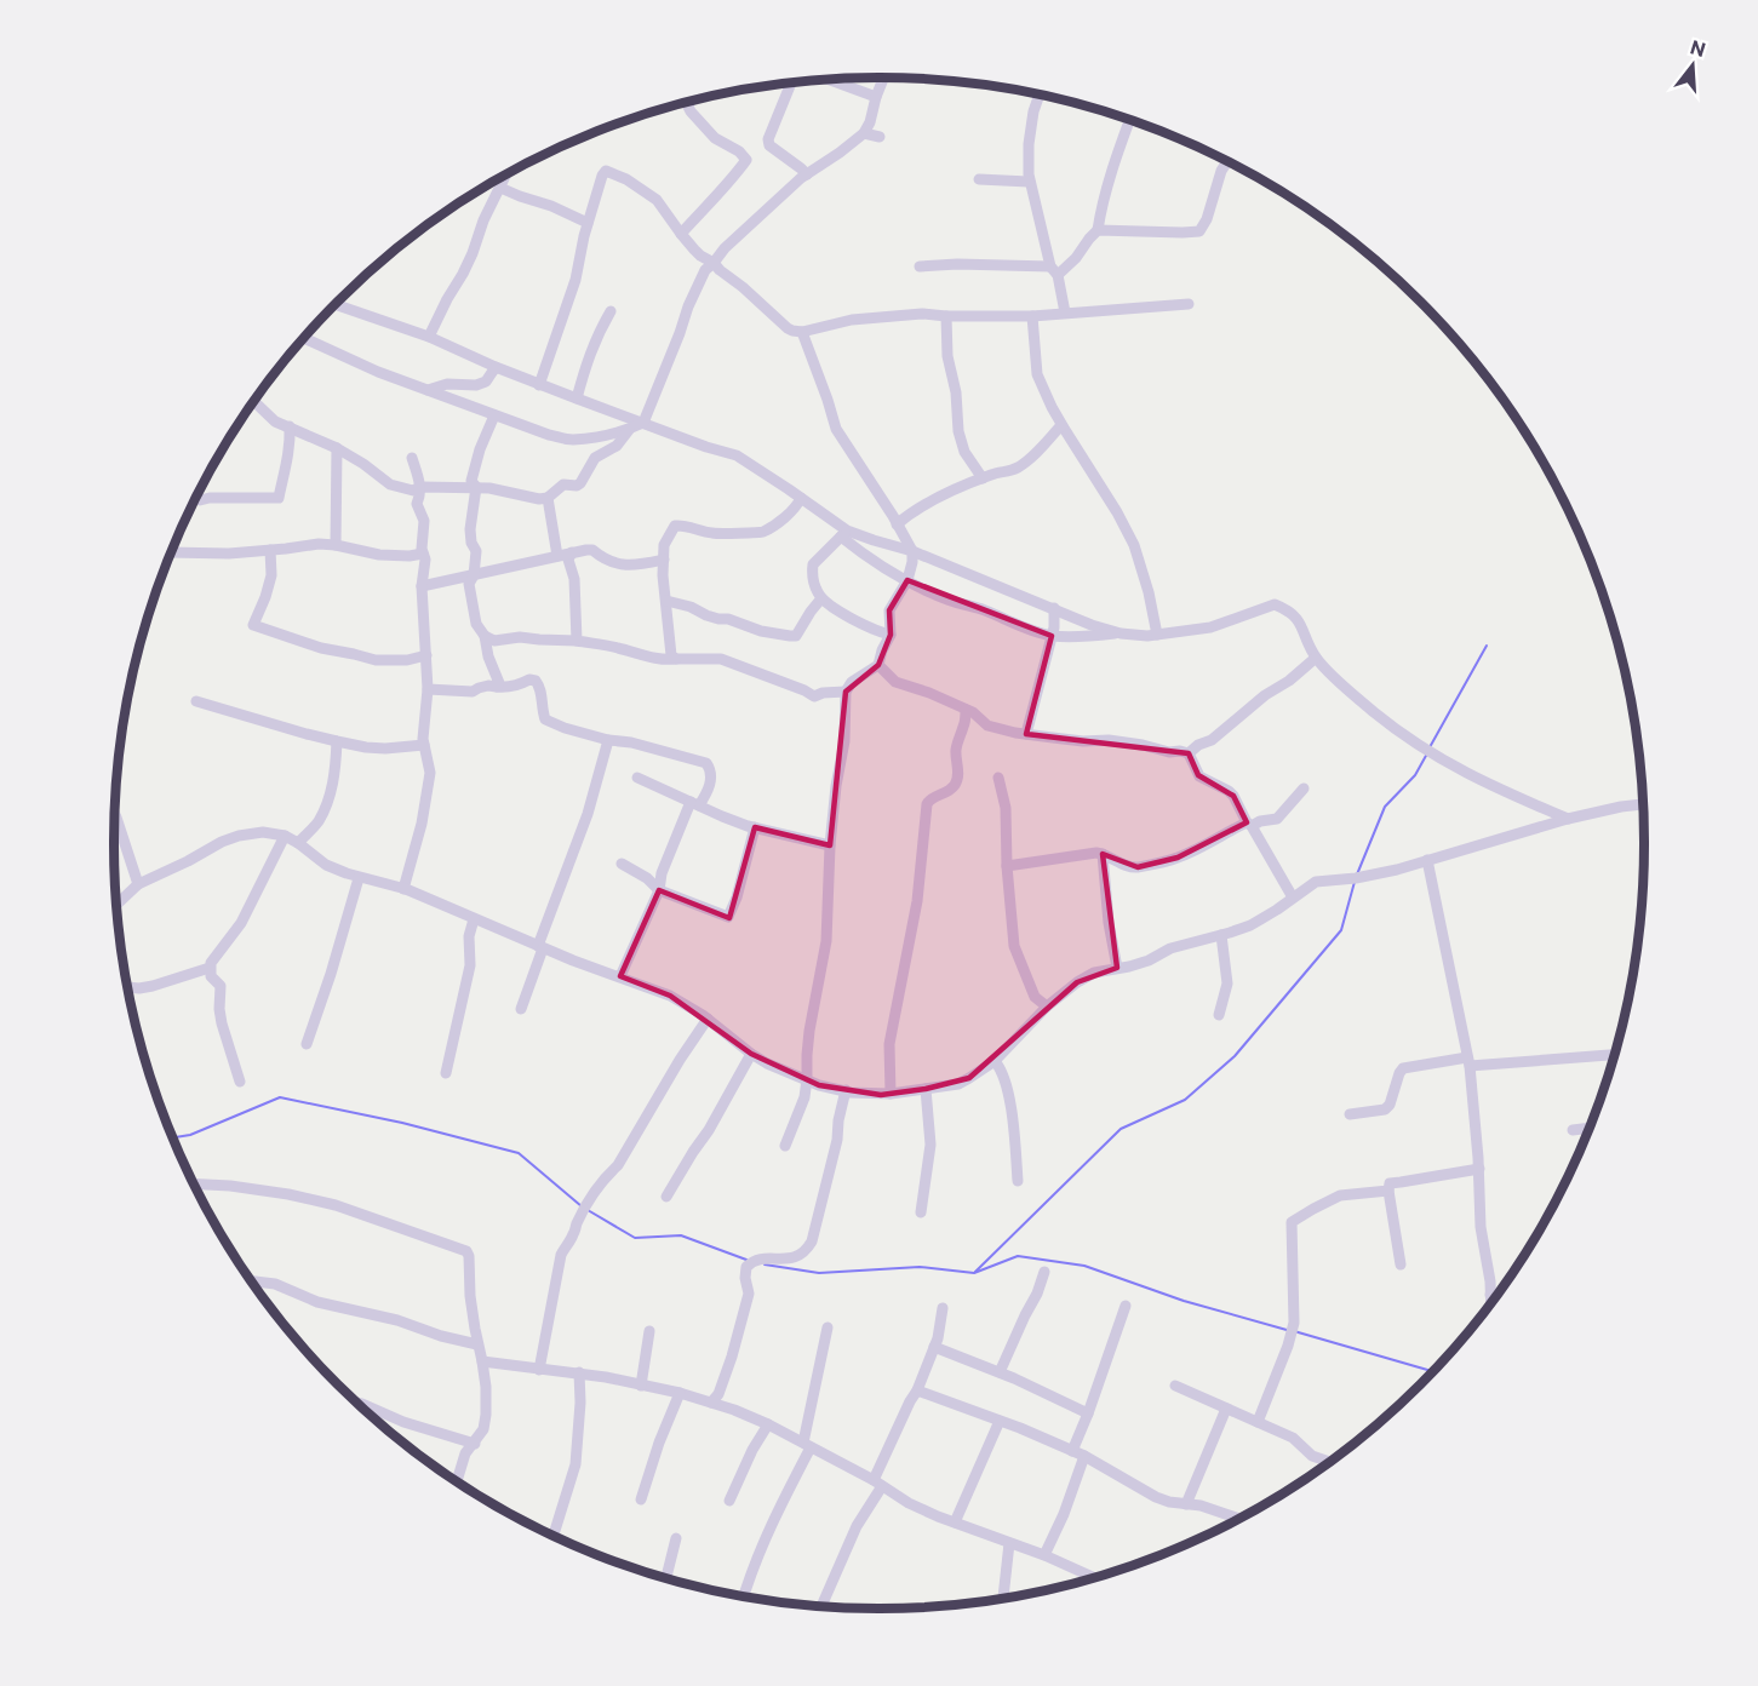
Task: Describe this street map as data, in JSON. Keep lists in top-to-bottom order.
{
  "north": "top"
}
